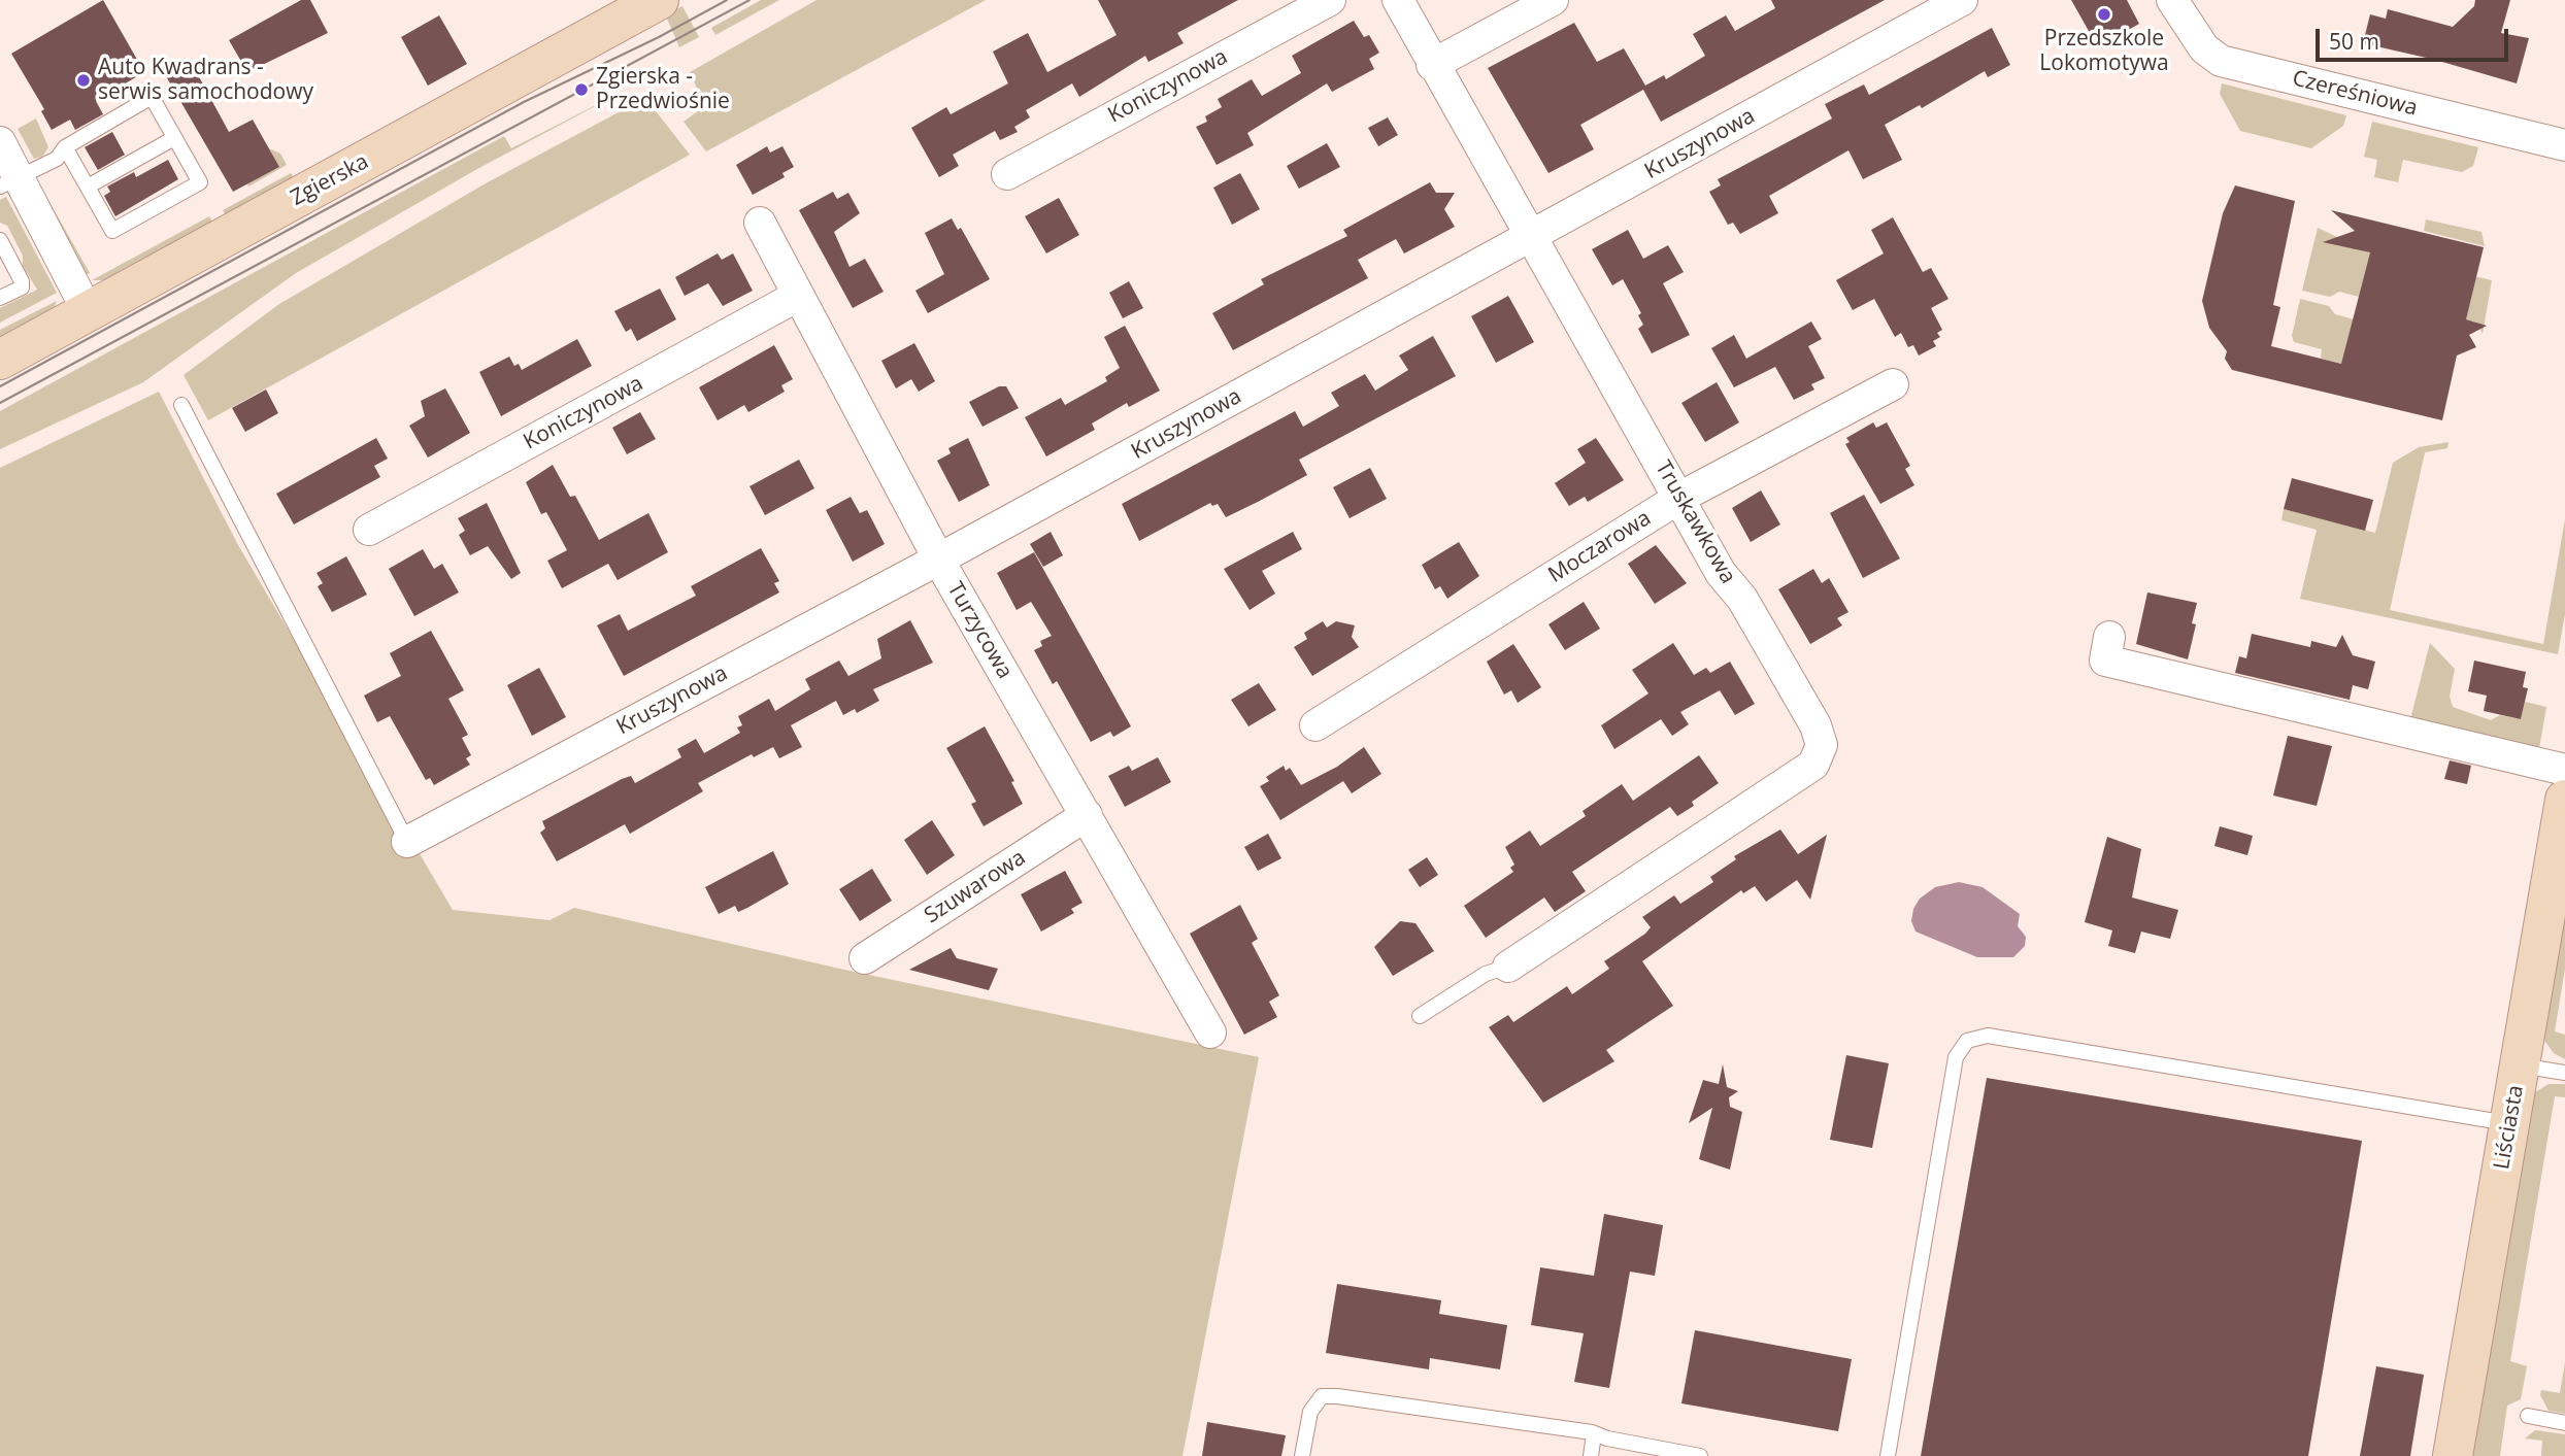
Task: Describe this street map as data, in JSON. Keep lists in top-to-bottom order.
{
  "streets": {
    "main road": ["Zgierska", "Liściasta"],
    "street": [
      "Koniczynowa",
      "Czereśniowa",
      "Kruszynowa",
      "Truskawkowa",
      "Moczarowa",
      "Turzycowa",
      "Szuwarowa"
    ]
  },
  "crossings": [
    ["Koniczynowa", "Turzycowa"],
    ["Kruszynowa", "Truskawkowa"],
    ["Kruszynowa", "Turzycowa"],
    ["Truskawkowa", "Moczarowa"],
    ["Turzycowa", "Szuwarowa"]
  ],
  "places": ["Przedszkole Lokomotywa", "Auto Kwadrans - serwis samochodowy", "Zgierska - Przedwiośnie"],
  "scale_bar": "50 m"
}
